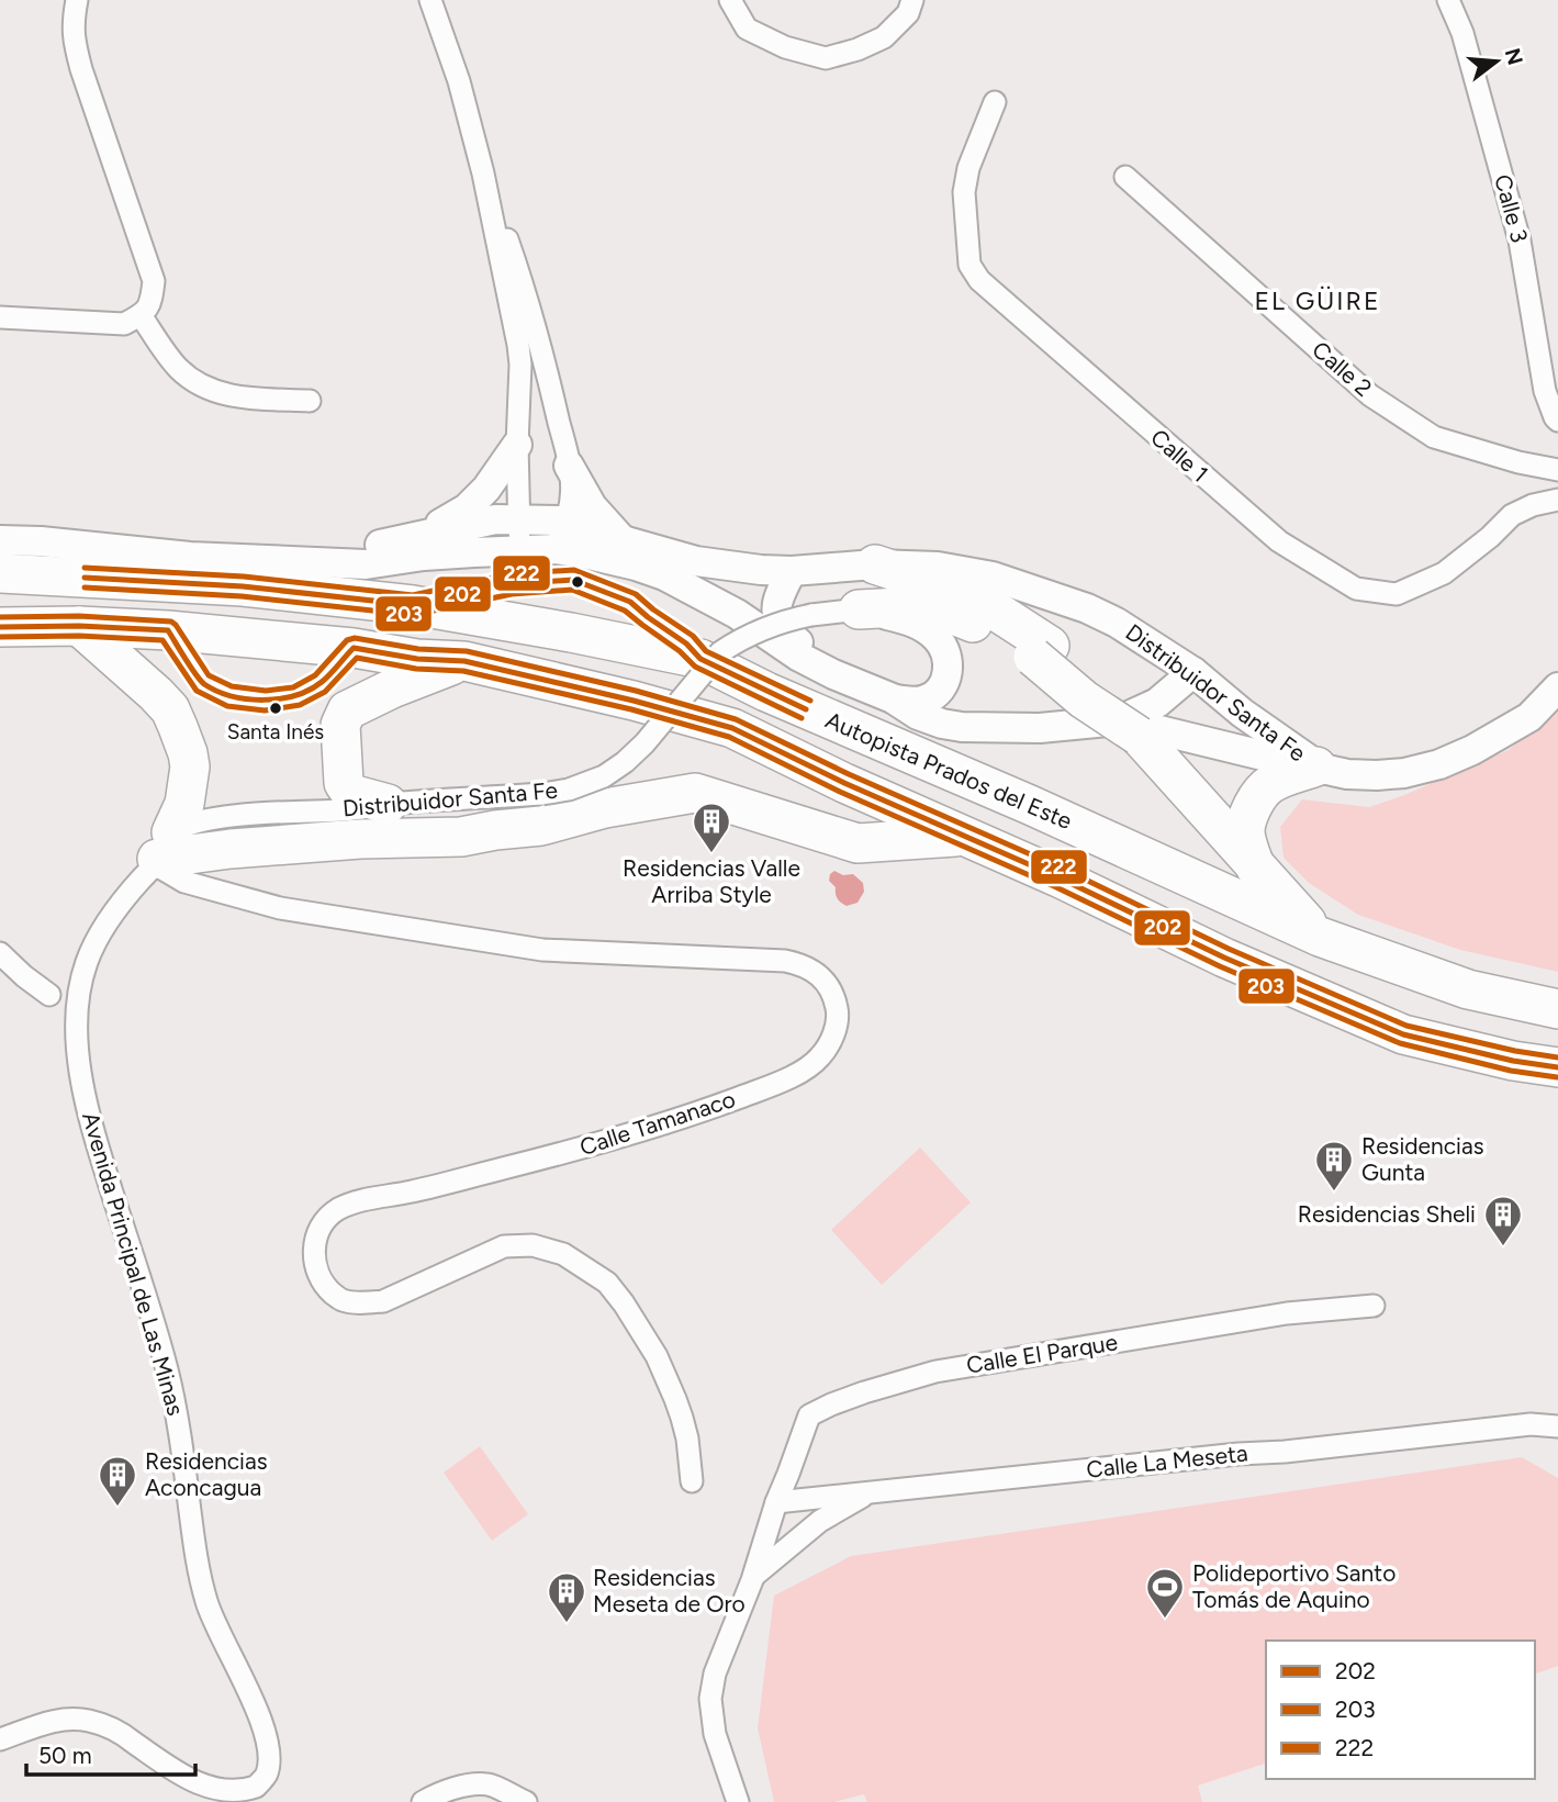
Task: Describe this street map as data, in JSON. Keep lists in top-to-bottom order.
{
  "streets": {
    "highway": ["Autopista Prados del Este"],
    "street": [
      "Calle 3",
      "Calle 2",
      "Calle 1",
      "Distribuidor Santa Fe",
      "Calle Tamanaco",
      "Avenida Principal de Las Minas",
      "Calle El Parque",
      "Calle La Meseta"
    ]
  },
  "crossings": [
    ["Distribuidor Santa Fe", "Calle Tamanaco"],
    ["Distribuidor Santa Fe", "Avenida Principal de Las Minas"],
    ["Calle Tamanaco", "Avenida Principal de Las Minas"],
    ["Calle El Parque", "Calle La Meseta"]
  ],
  "districts": ["EL GÜIRE"],
  "places": {
    "other": ["Santa Inés"],
    "building": [
      "Residencias Valle Arriba Style",
      "Residencias Gunta",
      "Residencias Sheli",
      "Residencias Aconcagua",
      "Residencias Meseta de Oro"
    ],
    "sports": ["Polideportivo Santo Tomás de Aquino"]
  },
  "lines": ["transit line 222", "transit line 202", "transit line 203"],
  "legend": ["202", "203", "222"],
  "scale_bar": "50 m",
  "north": "right"
}
